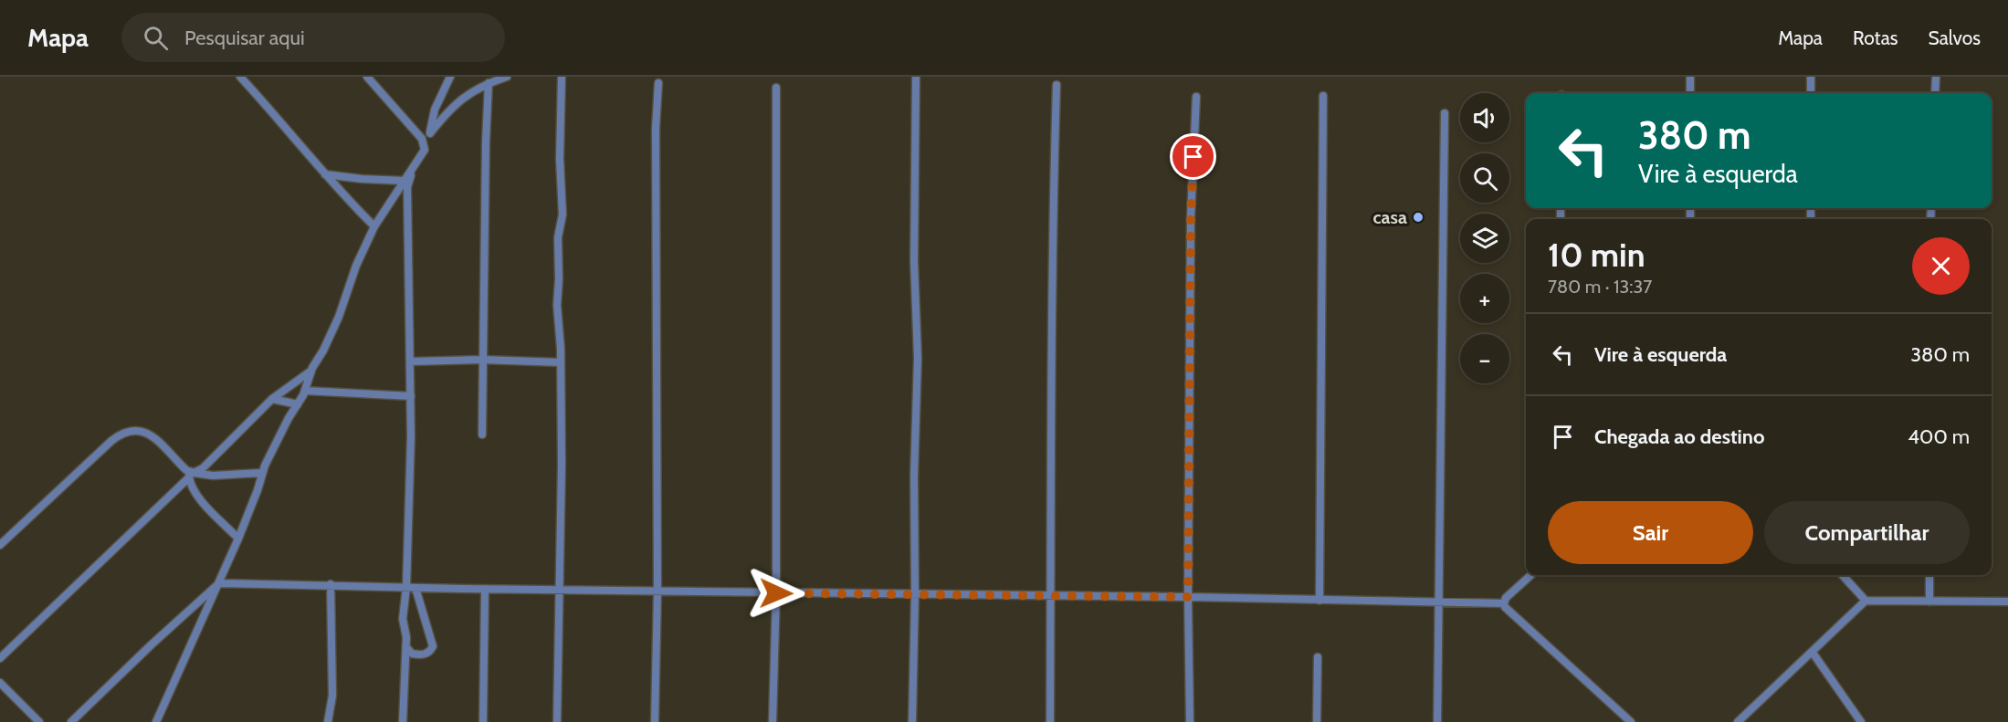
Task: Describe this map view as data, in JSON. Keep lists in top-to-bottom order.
{
  "places": ["casa"],
  "page": {
    "header": "Mapa",
    "search": "Pesquisar aqui",
    "nav": ["Mapa", "Rotas", "Salvos"],
    "map_buttons": ["+", "−"],
    "turn": ["380 m", "Vire à esquerda"],
    "heading": ["10 min", "780 m · 13:37"],
    "list": [
      {
        "name": "Vire à esquerda",
        "value": "380 m"
      },
      {
        "name": "Chegada ao destino",
        "value": "400 m"
      }
    ],
    "buttons": ["Sair", "Compartilhar"]
  }
}
